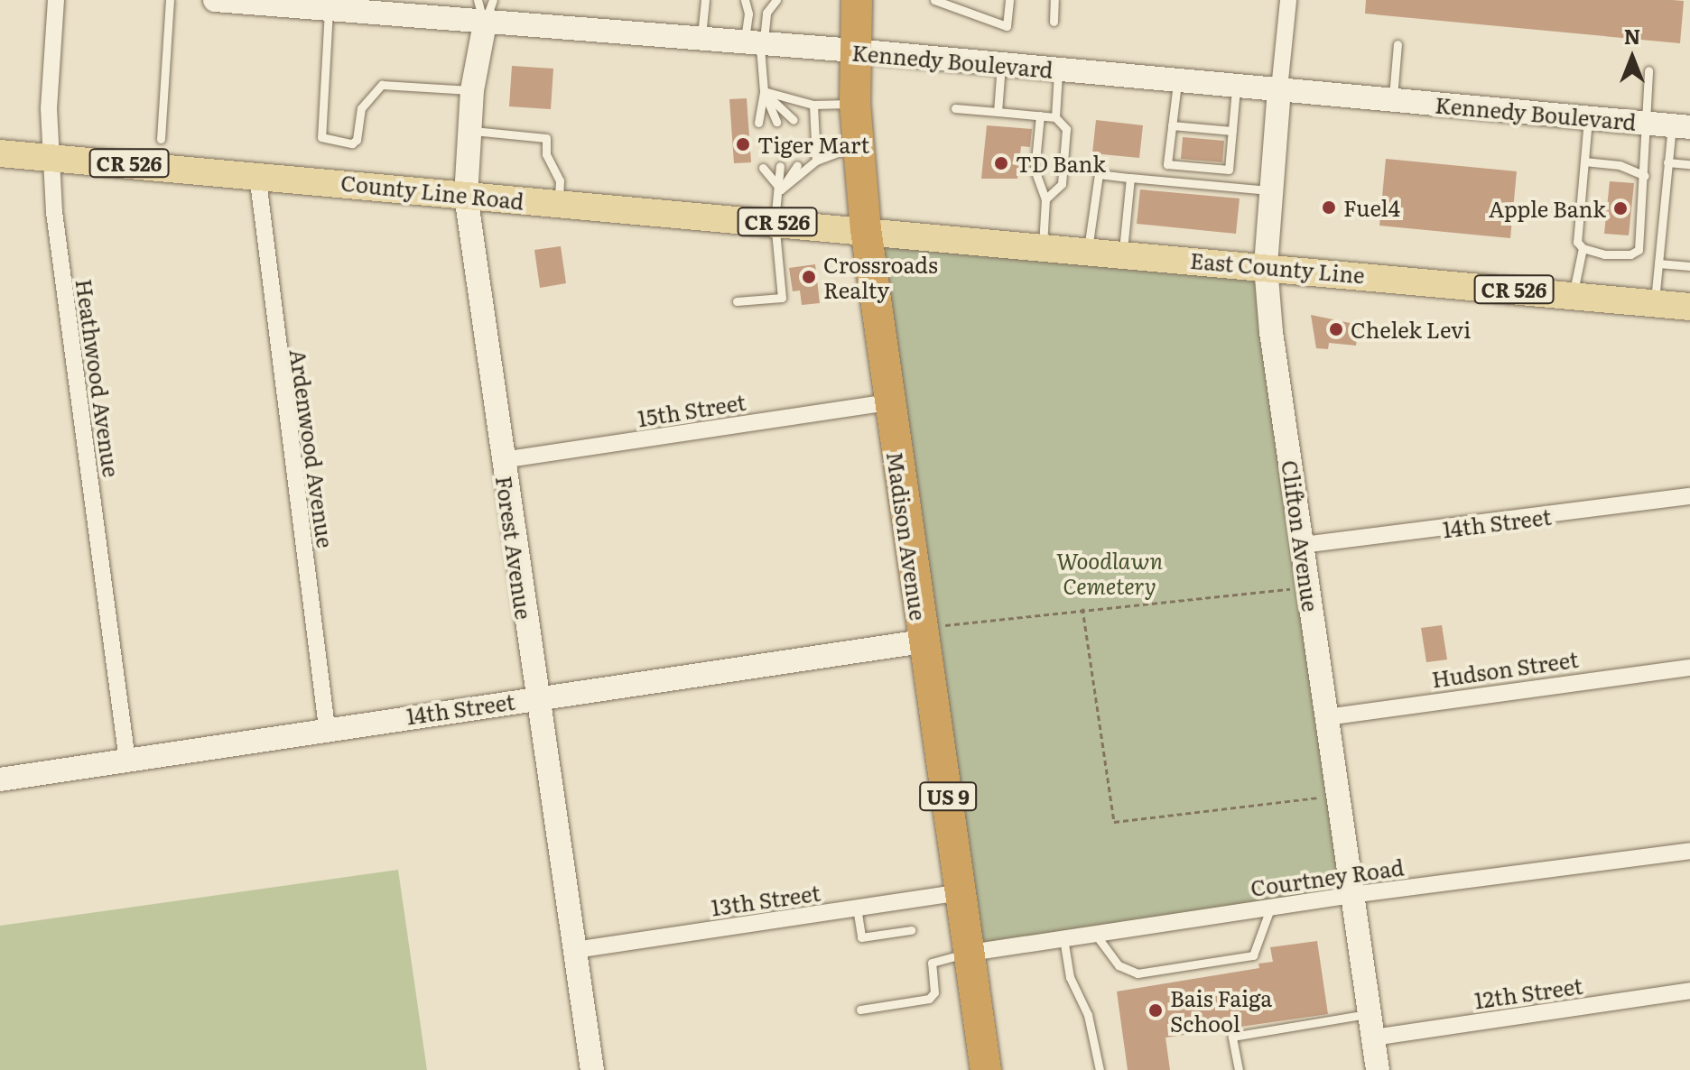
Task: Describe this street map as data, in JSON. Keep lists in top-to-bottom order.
{
  "streets": {
    "highway": ["Madison Avenue", "US 9"],
    "main road": ["CR 526", "County Line Road", "East County Line"],
    "street": [
      "Kennedy Boulevard",
      "Heathwood Avenue",
      "15th Street",
      "Ardenwood Avenue",
      "14th Street",
      "Clifton Avenue",
      "Forest Avenue",
      "Hudson Street",
      "Courtney Road",
      "13th Street",
      "12th Street"
    ]
  },
  "crossings": [
    ["Kennedy Boulevard", "Madison Avenue"],
    ["Kennedy Boulevard", "Clifton Avenue"],
    ["Kennedy Boulevard", "Forest Avenue"],
    ["County Line Road", "East County Line"],
    ["County Line Road", "Heathwood Avenue"],
    ["County Line Road", "Ardenwood Avenue"],
    ["County Line Road", "Madison Avenue"],
    ["County Line Road", "Forest Avenue"],
    ["East County Line", "Madison Avenue"],
    ["East County Line", "Clifton Avenue"],
    ["Heathwood Avenue", "14th Street"],
    ["15th Street", "Madison Avenue"],
    ["15th Street", "Forest Avenue"],
    ["Ardenwood Avenue", "14th Street"],
    ["14th Street", "Madison Avenue"],
    ["14th Street", "Clifton Avenue"],
    ["14th Street", "Forest Avenue"],
    ["Madison Avenue", "Courtney Road"],
    ["Madison Avenue", "13th Street"],
    ["Clifton Avenue", "Hudson Street"],
    ["Clifton Avenue", "Courtney Road"],
    ["Clifton Avenue", "12th Street"],
    ["Forest Avenue", "13th Street"]
  ],
  "parks": ["Woodlawn Cemetery"],
  "places": [
    "Tiger Mart",
    "TD Bank",
    "Fuel4",
    "Apple Bank",
    "Crossroads Realty",
    "Chelek Levi",
    "Bais Faiga School"
  ],
  "north": "top"
}
